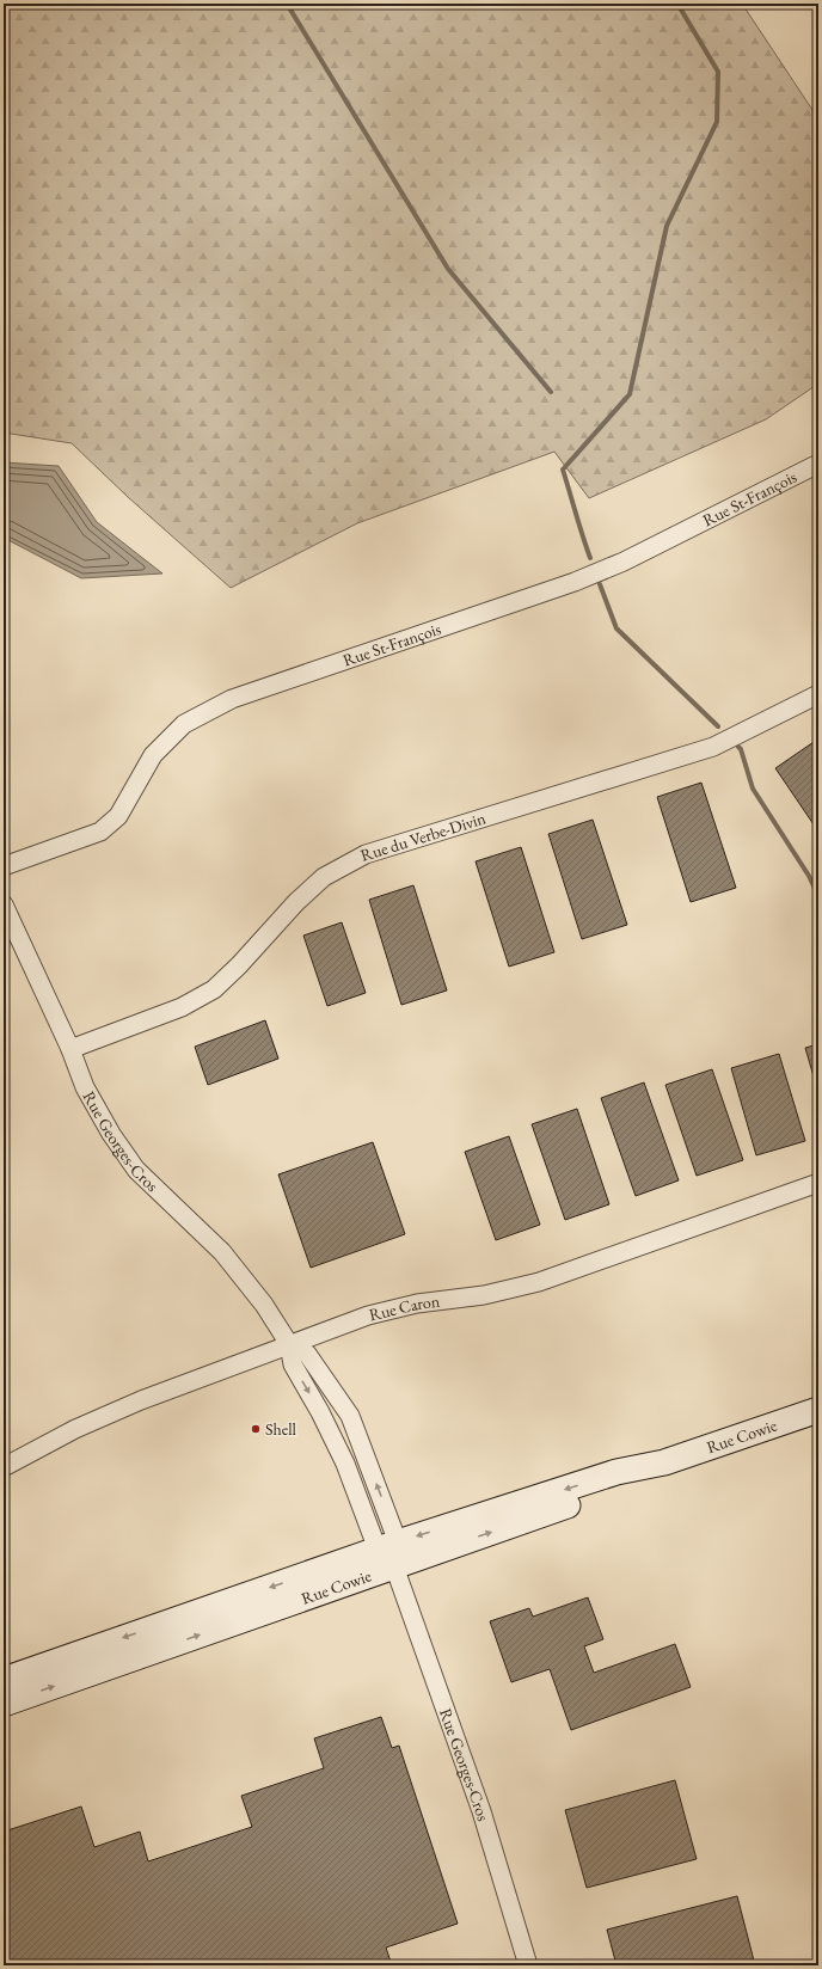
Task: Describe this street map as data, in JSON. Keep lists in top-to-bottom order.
{
  "streets": {
    "main road": ["Rue Cowie"],
    "street": [
      "Rue St-François",
      "Rue du Verbe-Divin",
      "Rue Georges-Cros",
      "Rue Caron"
    ]
  },
  "crossings": [
    ["Rue du Verbe-Divin", "Rue Georges-Cros"],
    ["Rue Georges-Cros", "Rue Caron"],
    ["Rue Georges-Cros", "Rue Cowie"]
  ],
  "places": ["Shell"]
}
